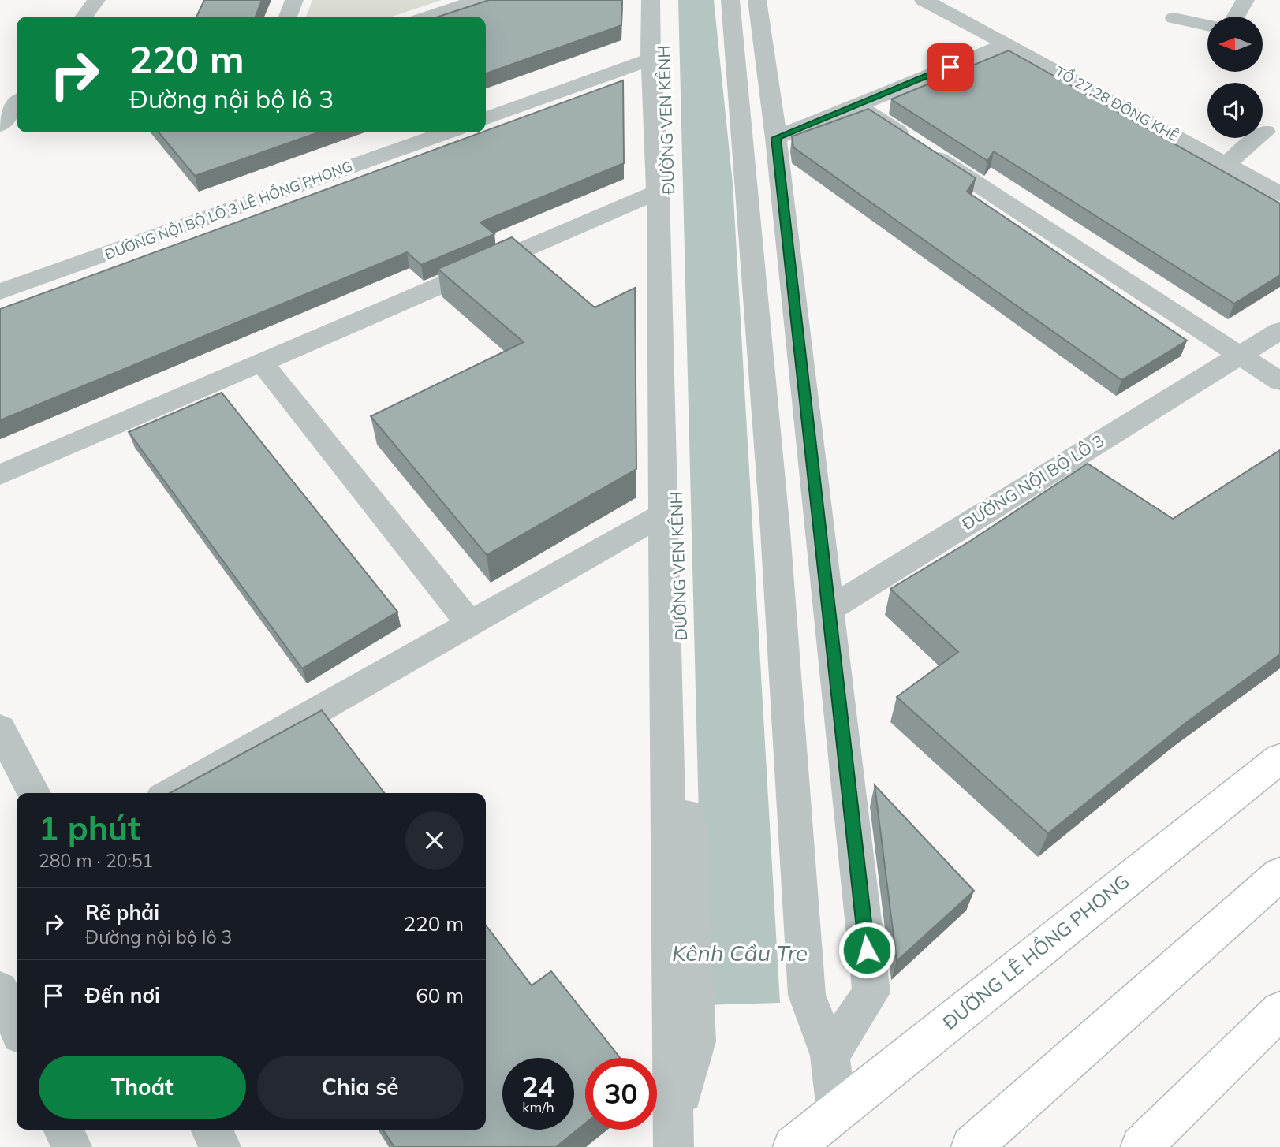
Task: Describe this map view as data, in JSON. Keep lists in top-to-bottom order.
{
  "streets": {
    "main road": ["ĐƯỜNG LÊ HỒNG PHONG"],
    "street": [
      "TỔ 27,28 ĐÔNG KHÊ",
      "ĐƯỜNG VEN KÊNH",
      "ĐƯỜNG NỘI BỘ LÔ 3 LÊ HỒNG PHONG",
      "ĐƯỜNG NỘI BỘ LÔ 3"
    ]
  },
  "water": ["Kênh Cầu Tre"],
  "north": "left",
  "page": {
    "turn": ["220 m", "Đường nội bộ lô 3"],
    "heading": ["1 phút", "280 m · 20:51"],
    "list": [
      {
        "name": "Rẽ phải",
        "note": "Đường nội bộ lô 3",
        "value": "220 m"
      },
      {
        "name": "Đến nơi",
        "value": "60 m"
      }
    ],
    "buttons": ["Thoát", "Chia sẻ"],
    "speed": "24 km/h",
    "limit": "30"
  }
}
